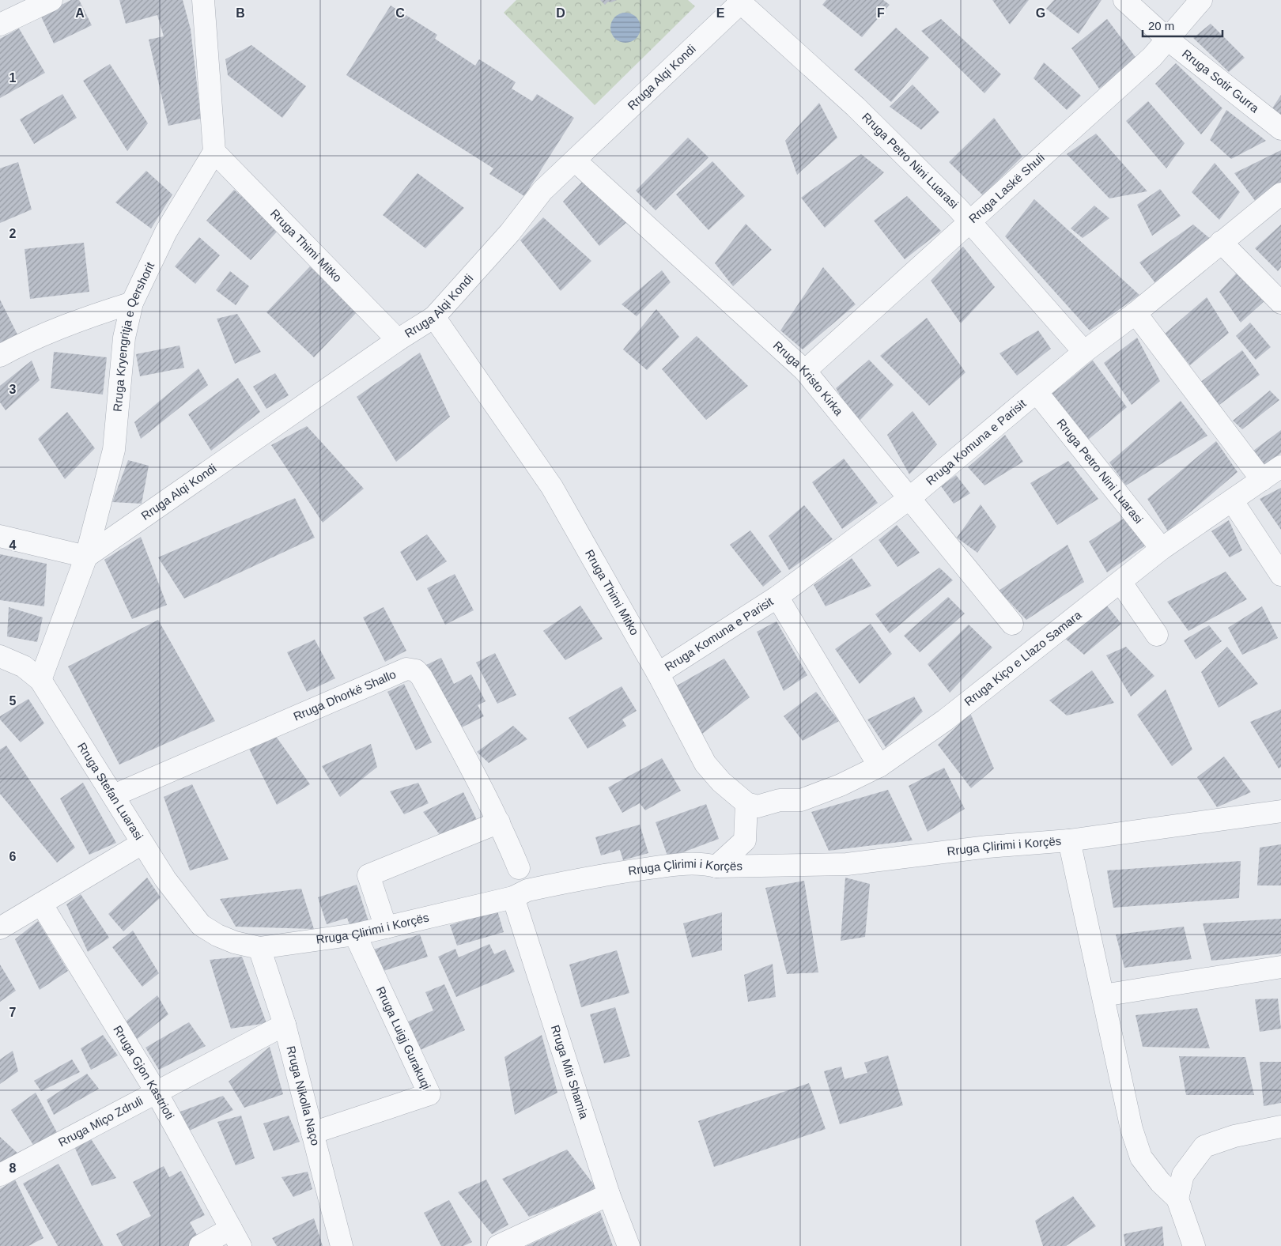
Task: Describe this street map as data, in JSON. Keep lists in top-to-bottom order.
{
  "streets": {
    "street": [
      "Rruga Alqi Kondi",
      "Rruga Sotir Gurra",
      "Rruga Petro Nini Luarasi",
      "Rruga Laskë Shuli",
      "Rruga Thimi Mitko",
      "Rruga Kryengritja e Qershorit",
      "Rruga Kristo Kirka",
      "Rruga Komuna e Parisit",
      "Rruga Kiço e Llazo Samara",
      "Rruga Dhorkë Shallo",
      "Rruga Stefan Luarasi",
      "Rruga Çlirimi i Korçës",
      "Rruga Luigj Gurakuqi",
      "Rruga Miti Shamia",
      "Rruga Gjon Kastrioti",
      "Rruga Nikolla Naço",
      "Rruga Miço Zdruli"
    ]
  },
  "crossings": [
    ["Rruga Alqi Kondi", "Rruga Petro Nini Luarasi"],
    ["Rruga Alqi Kondi", "Rruga Thimi Mitko"],
    ["Rruga Alqi Kondi", "Rruga Kryengritja e Qershorit"],
    ["Rruga Alqi Kondi", "Rruga Kristo Kirka"],
    ["Rruga Sotir Gurra", "Rruga Laskë Shuli"],
    ["Rruga Petro Nini Luarasi", "Rruga Laskë Shuli"],
    ["Rruga Petro Nini Luarasi", "Rruga Komuna e Parisit"],
    ["Rruga Petro Nini Luarasi", "Rruga Kiço e Llazo Samara"],
    ["Rruga Laskë Shuli", "Rruga Kristo Kirka"],
    ["Rruga Thimi Mitko", "Rruga Kryengritja e Qershorit"],
    ["Rruga Thimi Mitko", "Rruga Komuna e Parisit"],
    ["Rruga Thimi Mitko", "Rruga Kiço e Llazo Samara"],
    ["Rruga Kryengritja e Qershorit", "Rruga Stefan Luarasi"],
    ["Rruga Kristo Kirka", "Rruga Komuna e Parisit"],
    ["Rruga Dhorkë Shallo", "Rruga Stefan Luarasi"],
    ["Rruga Stefan Luarasi", "Rruga Çlirimi i Korçës"],
    ["Rruga Stefan Luarasi", "Rruga Gjon Kastrioti"],
    ["Rruga Çlirimi i Korçës", "Rruga Luigj Gurakuqi"],
    ["Rruga Çlirimi i Korçës", "Rruga Miti Shamia"],
    ["Rruga Çlirimi i Korçës", "Rruga Nikolla Naço"],
    ["Rruga Luigj Gurakuqi", "Rruga Nikolla Naço"],
    ["Rruga Gjon Kastrioti", "Rruga Miço Zdruli"],
    ["Rruga Nikolla Naço", "Rruga Miço Zdruli"]
  ],
  "scale_bar": "20 m",
  "grid": {
    "columns": [
      "A",
      "B",
      "C",
      "D",
      "E",
      "F",
      "G"
    ],
    "rows": [
      "1",
      "2",
      "3",
      "4",
      "5",
      "6",
      "7",
      "8"
    ]
  }
}
